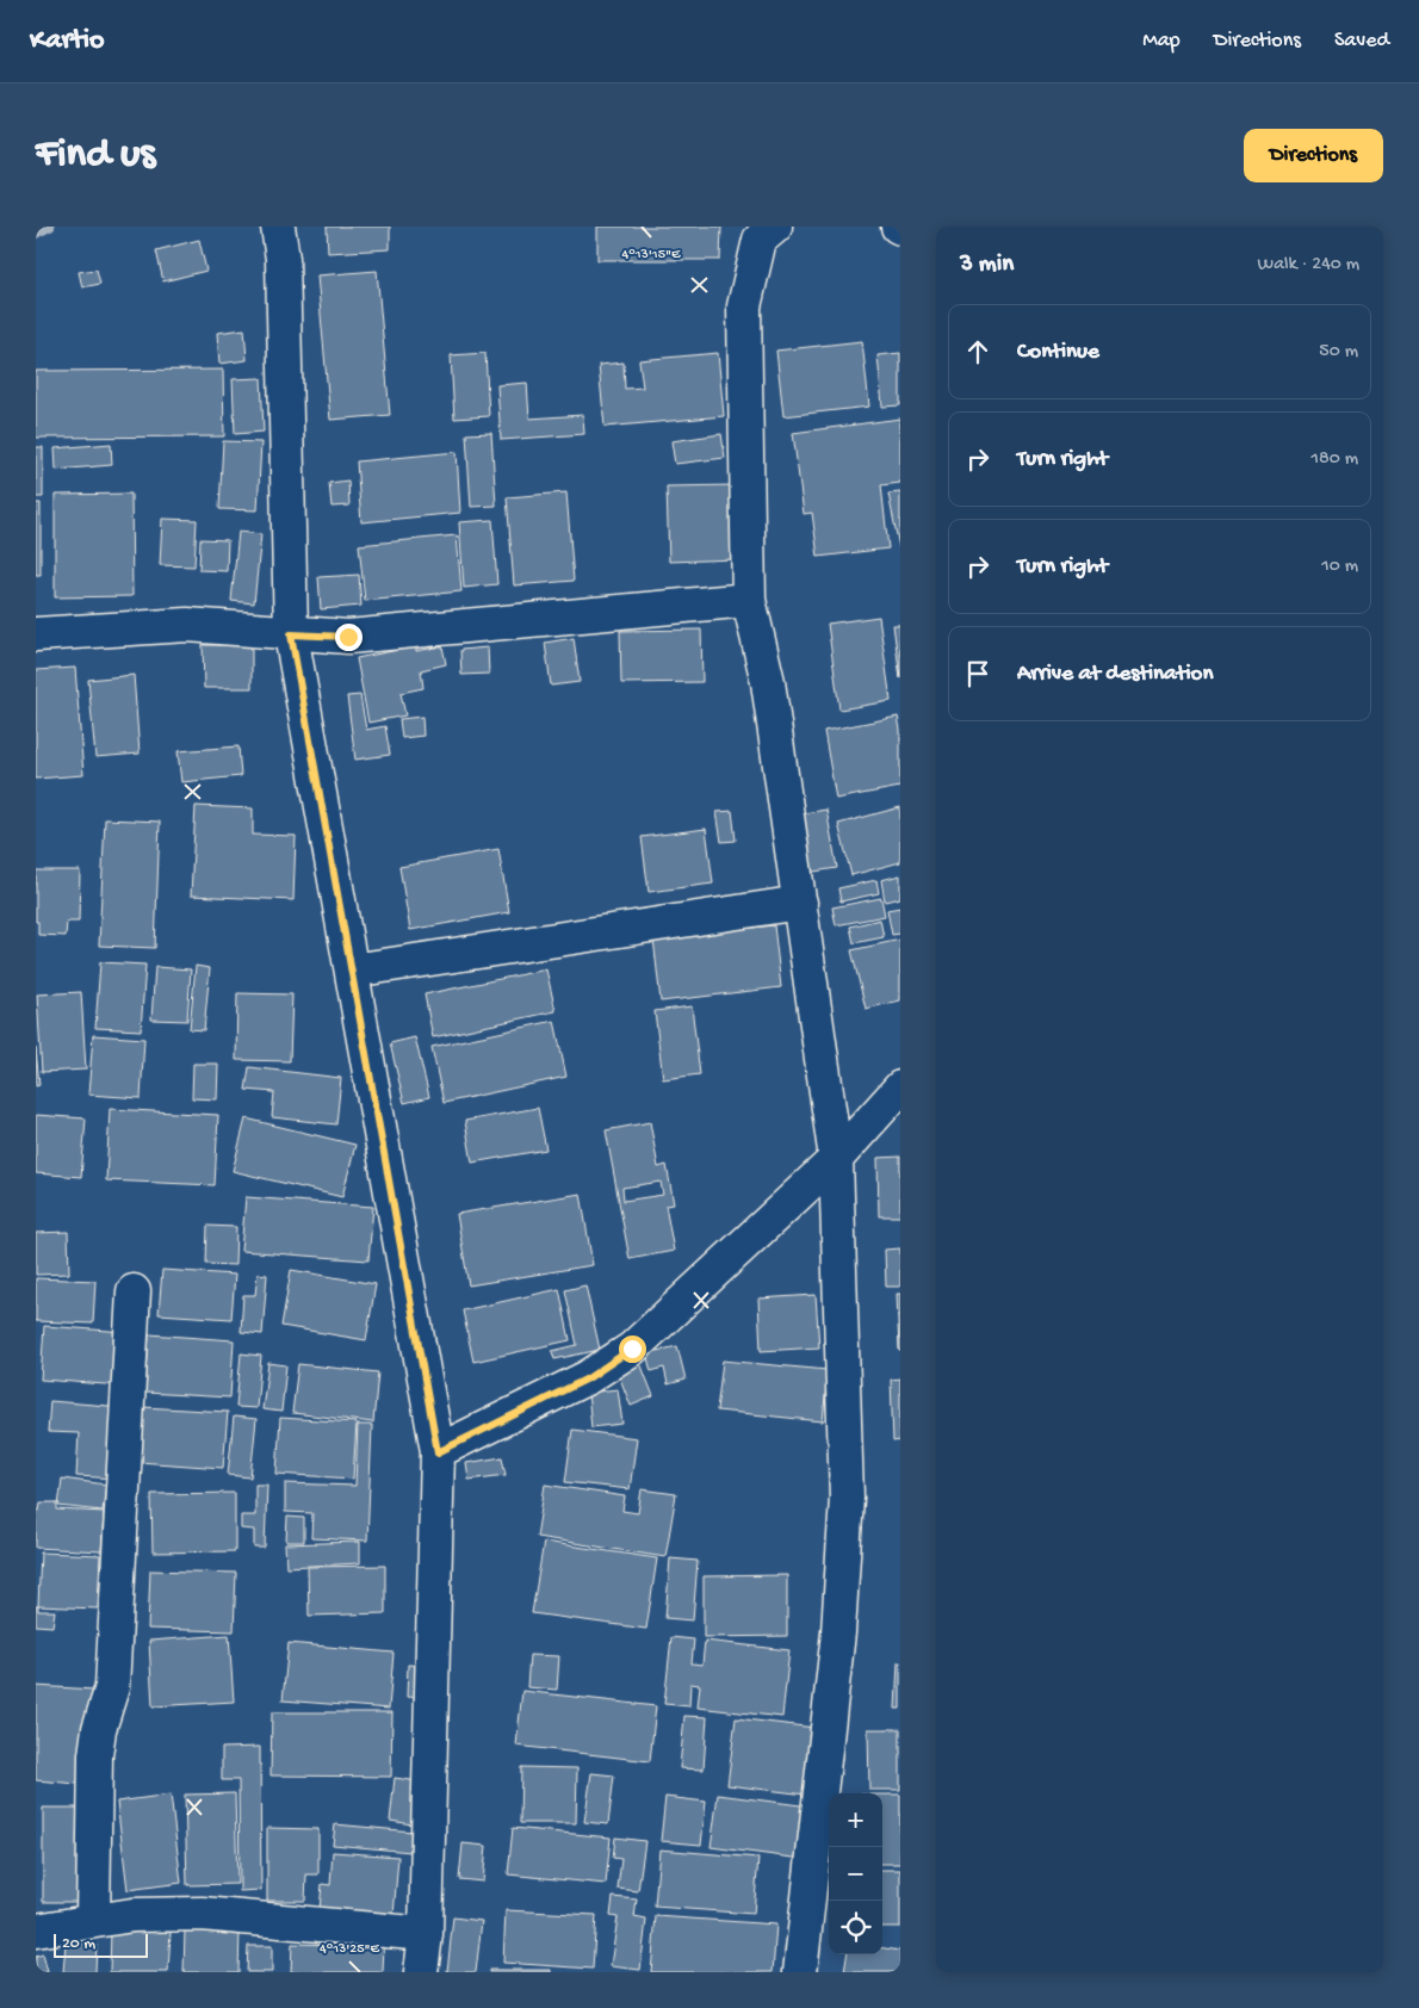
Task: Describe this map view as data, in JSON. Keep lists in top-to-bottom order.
{
  "scale_bar": "20 m",
  "page": {
    "header": "Kartio",
    "nav": ["Map", "Directions", "Saved"],
    "buttons": "Directions",
    "title": "Find us",
    "heading": ["3 min", "Walk · 240 m"],
    "list": [
      ["Continue", "50 m"],
      ["Turn right", "180 m"],
      ["Turn right", "10 m"],
      "Arrive at destination"
    ],
    "map_buttons": ["+", "−"],
    "scale": "20 m"
  },
  "coordinates": ["4°13'15\"E", "4°13'25\"E"]
}
